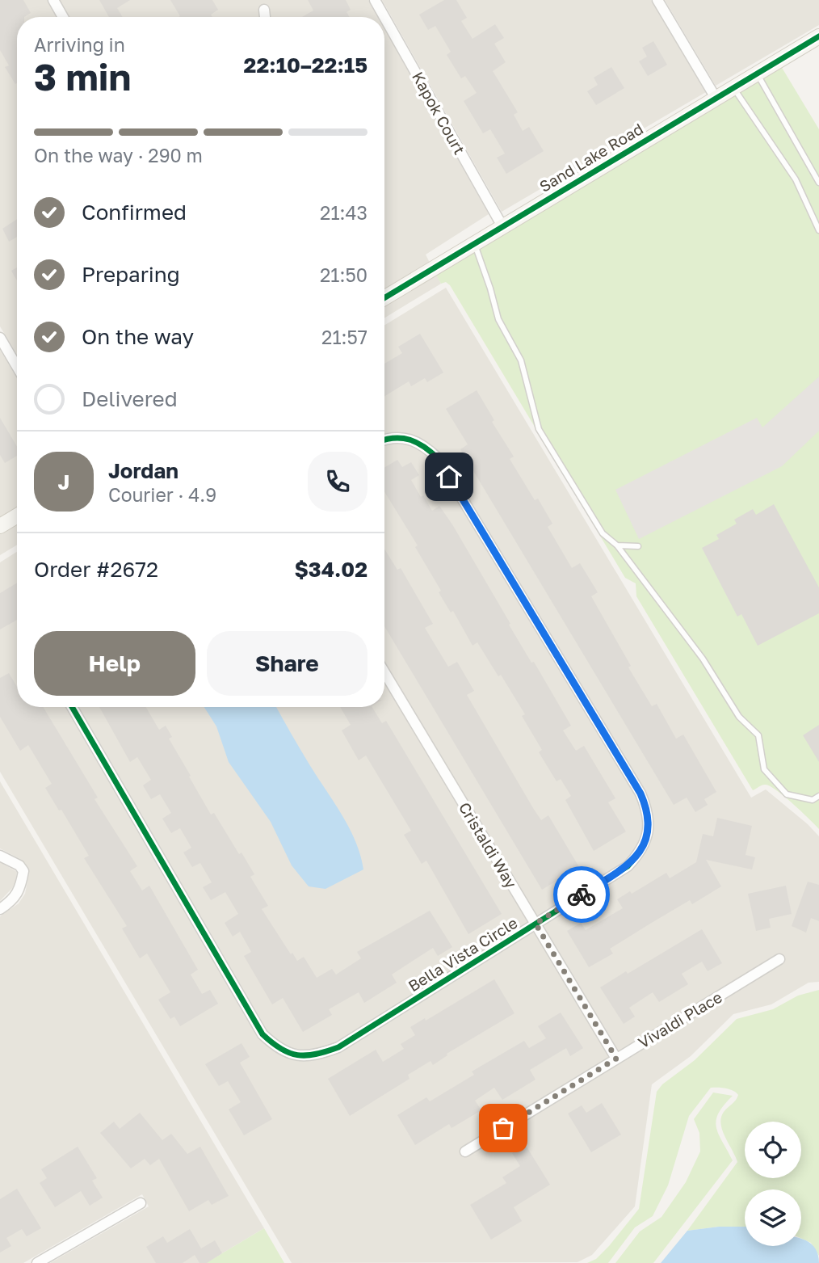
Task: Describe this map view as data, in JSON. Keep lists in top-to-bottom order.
{
  "streets": {
    "street": [
      "Kapok Court",
      "Sand Lake Road",
      "Cristaldi Way",
      "Bella Vista Circle",
      "Vivaldi Place"
    ]
  },
  "crossings": [
    ["Kapok Court", "Sand Lake Road"],
    ["Cristaldi Way", "Bella Vista Circle"],
    ["Cristaldi Way", "Vivaldi Place"]
  ],
  "page": {
    "heading": ["3 min", "Arriving in", "22:10–22:15"],
    "panel": [
      "Jordan",
      "Courier · 4.9",
      "Order #2672",
      "$34.02"
    ],
    "bar": "On the way · 290 m",
    "list": [
      ["Confirmed", "21:43"],
      ["Preparing", "21:50"],
      ["On the way", "21:57"],
      "Delivered"
    ],
    "round": "J",
    "buttons": ["Help", "Share"]
  }
}
